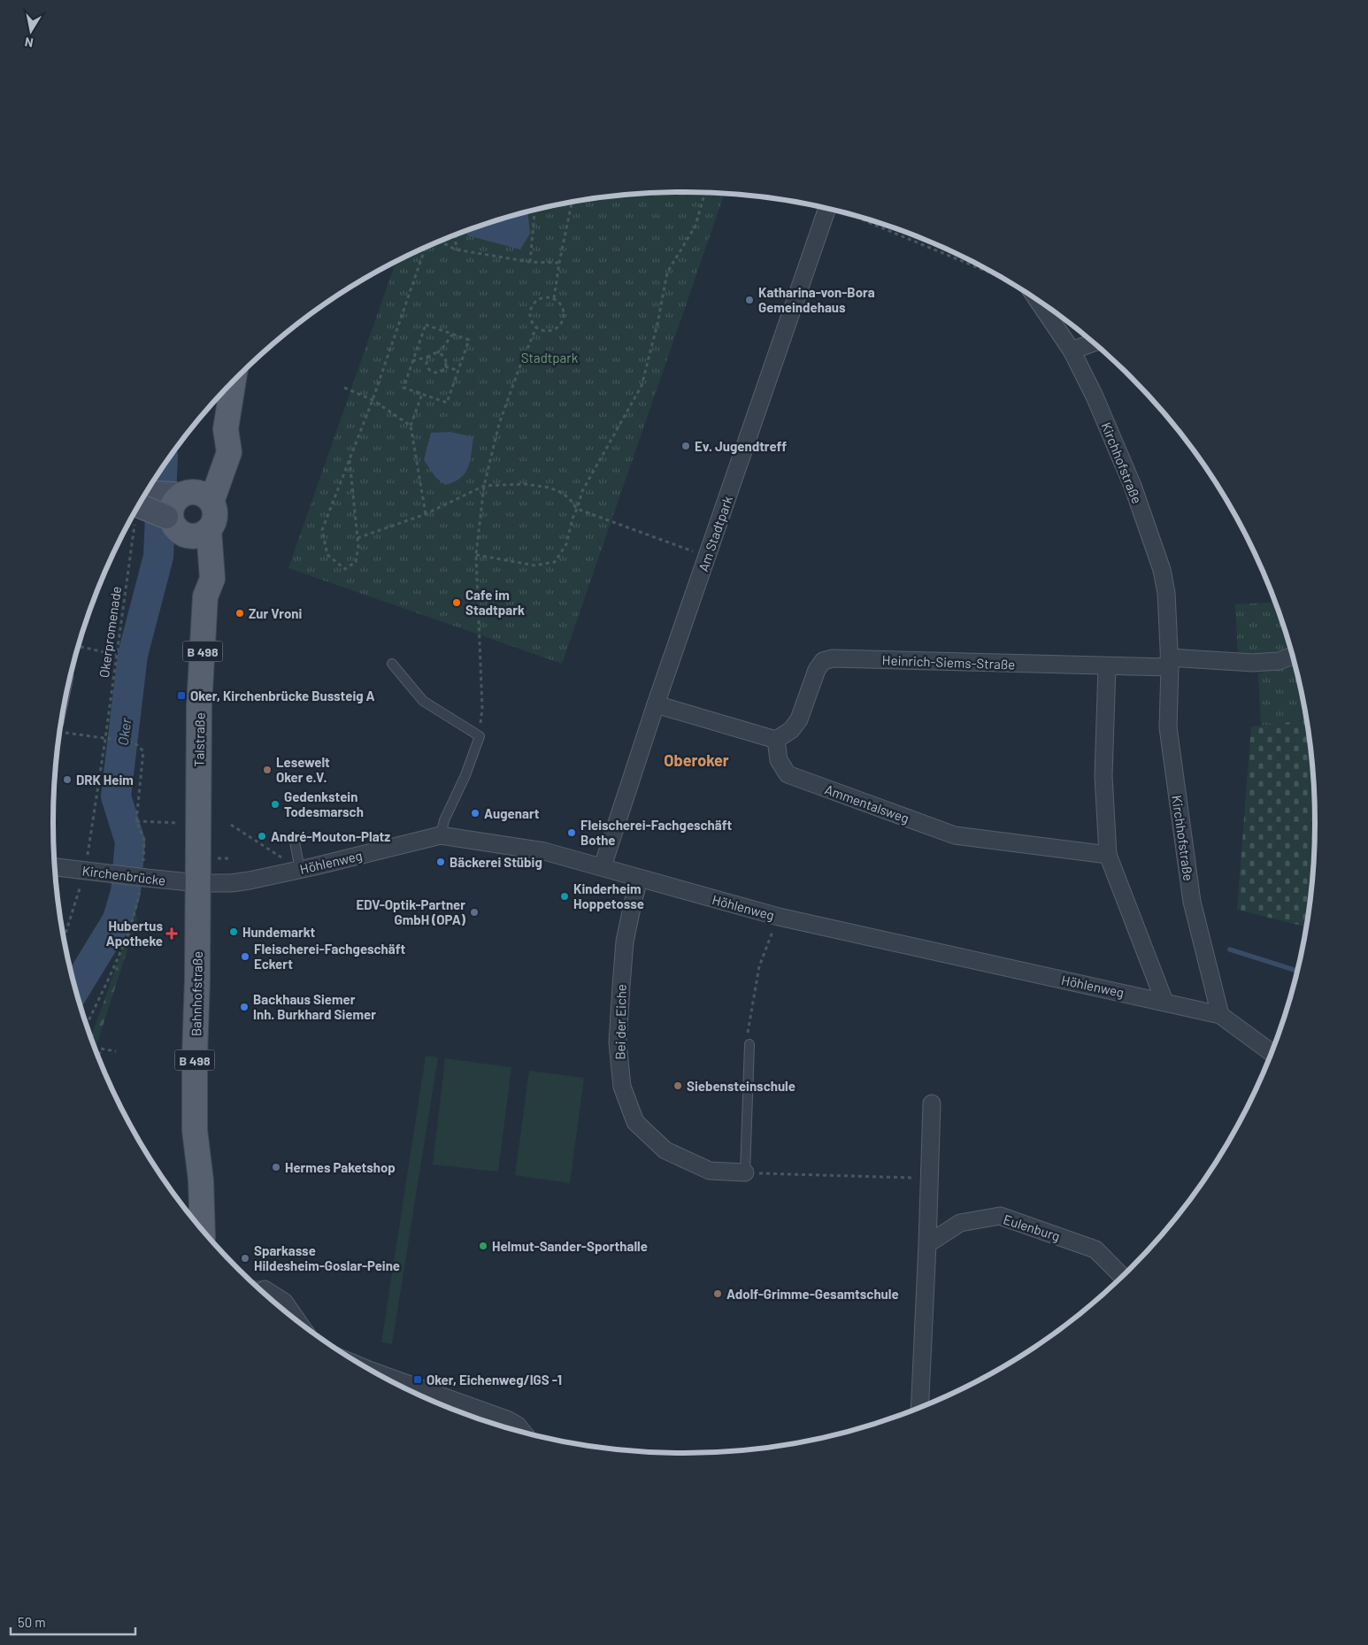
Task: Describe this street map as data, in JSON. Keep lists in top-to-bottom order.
{
  "streets": {
    "main road": ["B 498", "Talstraße", "Bahnhofstraße"],
    "street": [
      "Kirchhofstraße",
      "Am Stadtpark",
      "Heinrich-Siems-Straße",
      "Ammentalsweg",
      "Höhlenweg",
      "Kirchenbrücke",
      "Bei der Eiche",
      "Eulenburg"
    ],
    "path": ["Okerpromenade"]
  },
  "crossings": [
    ["Kirchhofstraße", "Heinrich-Siems-Straße"],
    ["Kirchhofstraße", "Höhlenweg"],
    ["Am Stadtpark", "Höhlenweg"],
    ["Okerpromenade", "Kirchenbrücke"],
    ["Heinrich-Siems-Straße", "Ammentalsweg"],
    ["Talstraße", "Höhlenweg"],
    ["Talstraße", "Kirchenbrücke"],
    ["Talstraße", "Bahnhofstraße"],
    ["Höhlenweg", "Kirchenbrücke"],
    ["Höhlenweg", "Bahnhofstraße"],
    ["Höhlenweg", "Bei der Eiche"],
    ["Kirchenbrücke", "Bahnhofstraße"]
  ],
  "districts": ["Oberoker"],
  "water": ["Oker"],
  "parks": ["Stadtpark"],
  "places": {
    "other": [
      "Katharina-von-Bora Gemeindehaus",
      "Ev. Jugendtreff",
      "Cafe im Stadtpark",
      "Zur Vroni",
      "Lesewelt Oker e.V.",
      "DRK Heim",
      "Gedenkstein Todesmarsch",
      "Augenart",
      "Fleischerei-Fachgeschäft Bothe",
      "André-Mouton-Platz",
      "Bäckerei Stübig",
      "Kinderheim Hoppetosse",
      "EDV-Optik-Partner GmbH (OPA)",
      "Hundemarkt",
      "Fleischerei-Fachgeschäft Eckert",
      "Backhaus Siemer Inh. Burkhard Siemer",
      "Siebensteinschule",
      "Hermes Paketshop",
      "Helmut-Sander-Sporthalle",
      "Sparkasse Hildesheim-Goslar-Peine",
      "Adolf-Grimme-Gesamtschule"
    ],
    "transit": ["Oker, Kirchenbrücke Bussteig A", "Oker, Eichenweg/IGS -1"],
    "health": ["Hubertus Apotheke"]
  },
  "scale_bar": "50 m",
  "north": "bottom"
}
